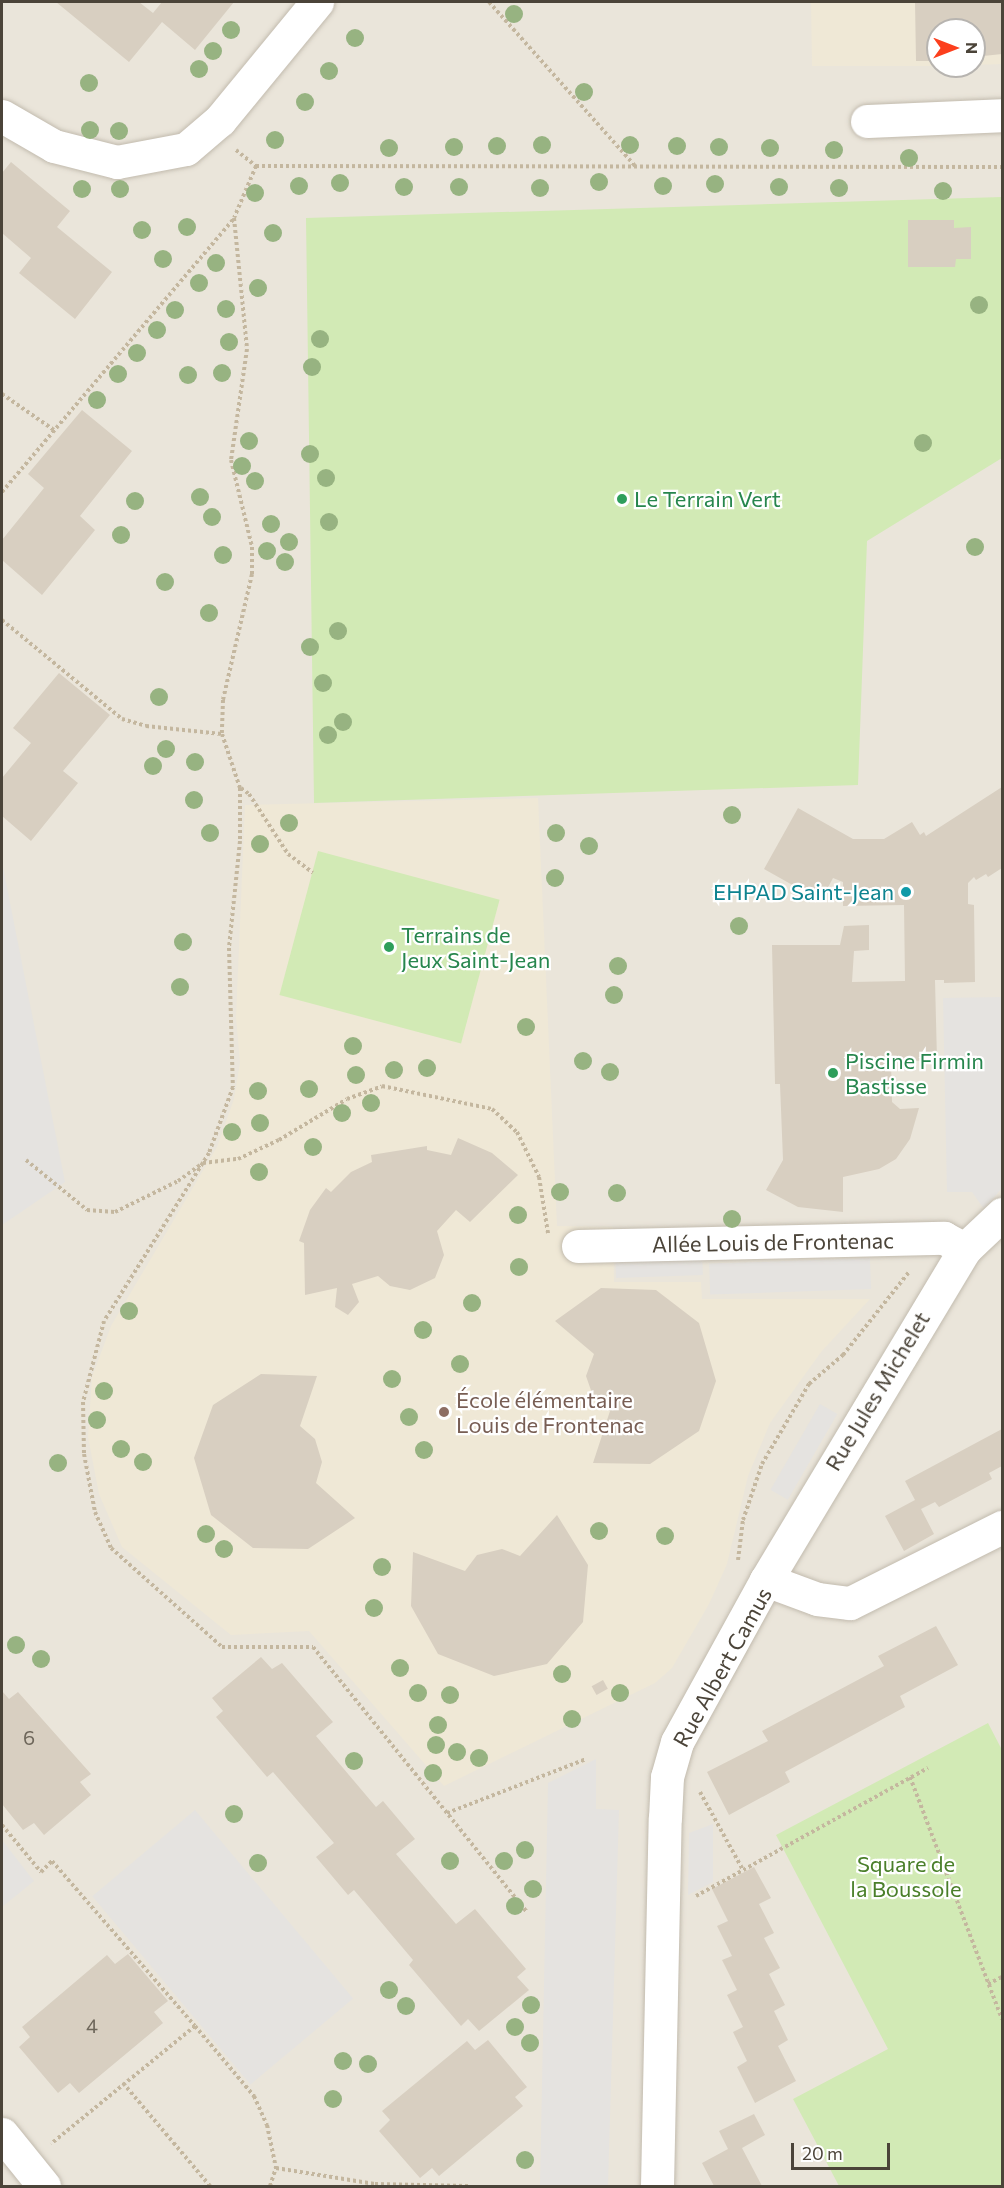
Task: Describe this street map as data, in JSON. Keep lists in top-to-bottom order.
{
  "streets": {
    "street": ["Allée Louis de Frontenac", "Rue Jules Michelet", "Rue Albert Camus"]
  },
  "crossings": [
    ["Allée Louis de Frontenac", "Rue Jules Michelet"],
    ["Rue Jules Michelet", "Rue Albert Camus"]
  ],
  "parks": ["Square de la Boussole"],
  "places": [
    "Le Terrain Vert",
    "EHPAD Saint-Jean",
    "Terrains de Jeux Saint-Jean",
    "Piscine Firmin Bastisse",
    "École élémentaire Louis de Frontenac"
  ],
  "house_numbers": ["6", "4"],
  "scale_bar": "20 m",
  "north": "right"
}
